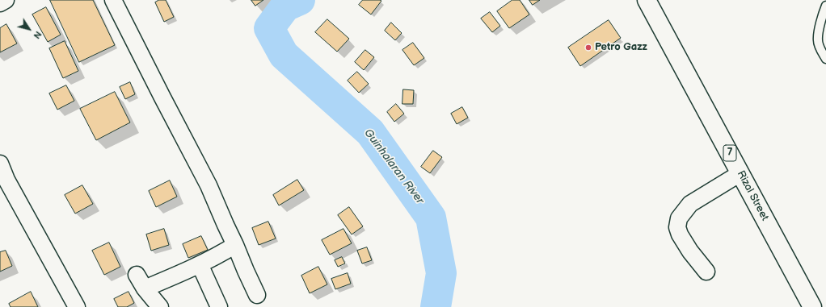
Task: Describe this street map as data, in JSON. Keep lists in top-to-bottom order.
{
  "streets": {
    "main road": ["7", "Rizal Street"]
  },
  "water": ["Guinhalaran River"],
  "places": ["Petro Gazz"],
  "north": "bottom right"
}
